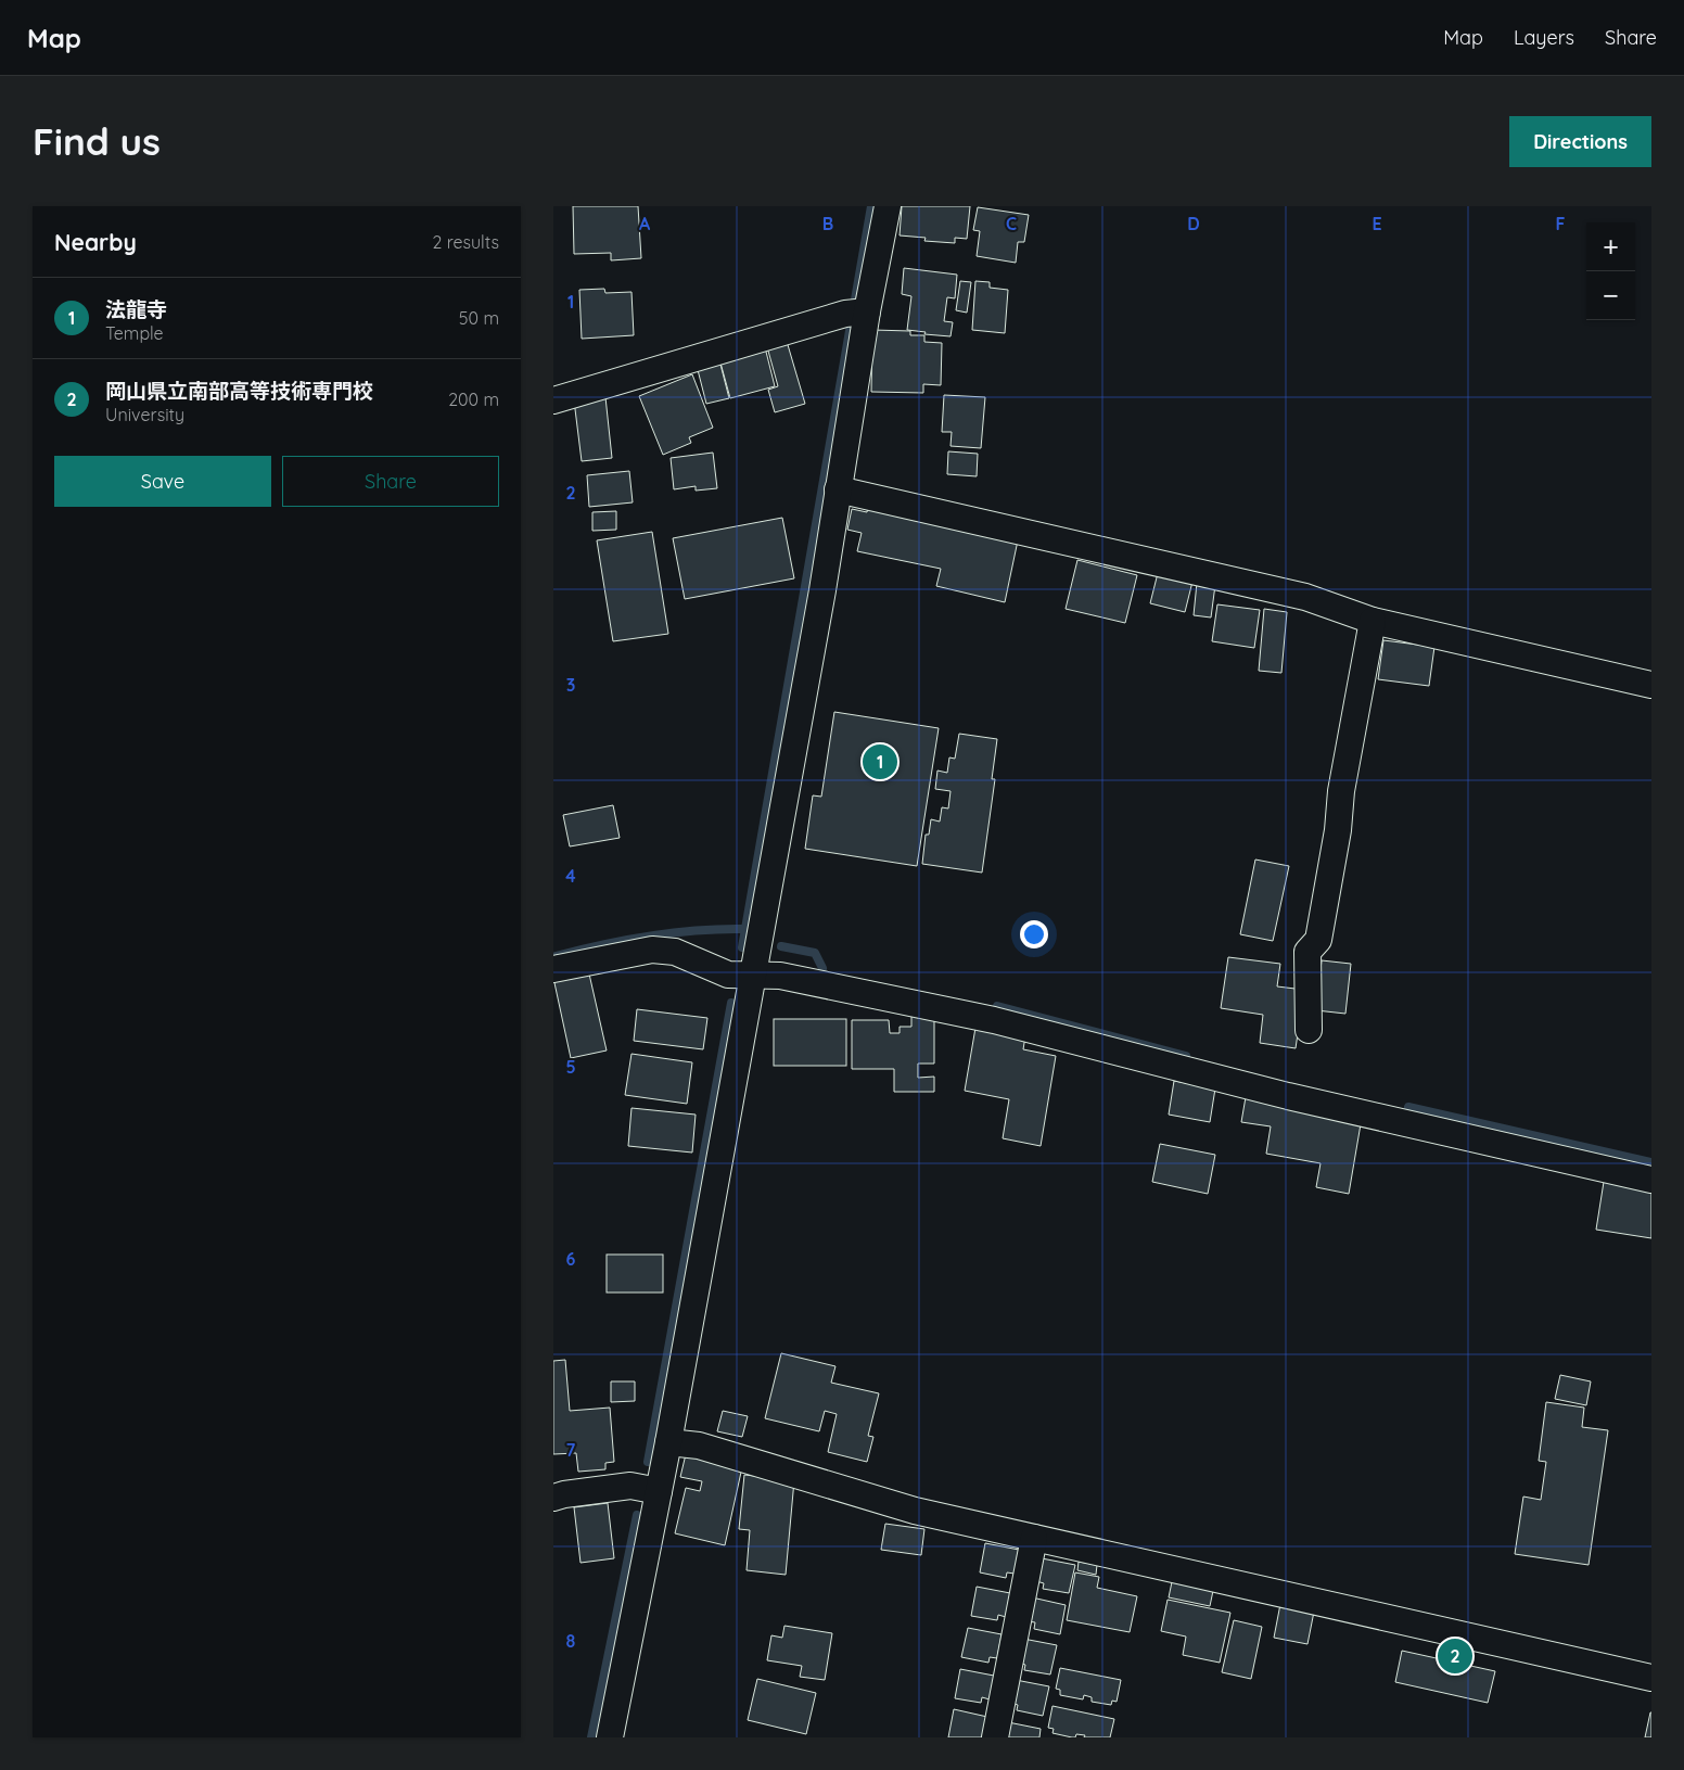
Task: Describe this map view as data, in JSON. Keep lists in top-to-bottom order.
{
  "page": {
    "header": "Map",
    "nav": ["Map", "Layers", "Share"],
    "buttons": [
      "Directions",
      ["Save", "Share"]
    ],
    "title": "Find us",
    "heading": ["Nearby", "2 results"],
    "map_buttons": ["+", "−"],
    "list": [
      {
        "mark": "1",
        "name": "法龍寺",
        "note": "Temple",
        "value": "50 m"
      },
      {
        "mark": "2",
        "name": "岡山県立南部高等技術専門校",
        "note": "University",
        "value": "200 m"
      }
    ],
    "pins": ["1", "2"]
  },
  "grid": {
    "columns": [
      "A",
      "B",
      "C",
      "D",
      "E",
      "F"
    ],
    "rows": [
      "1",
      "2",
      "3",
      "4",
      "5",
      "6",
      "7",
      "8"
    ]
  }
}
